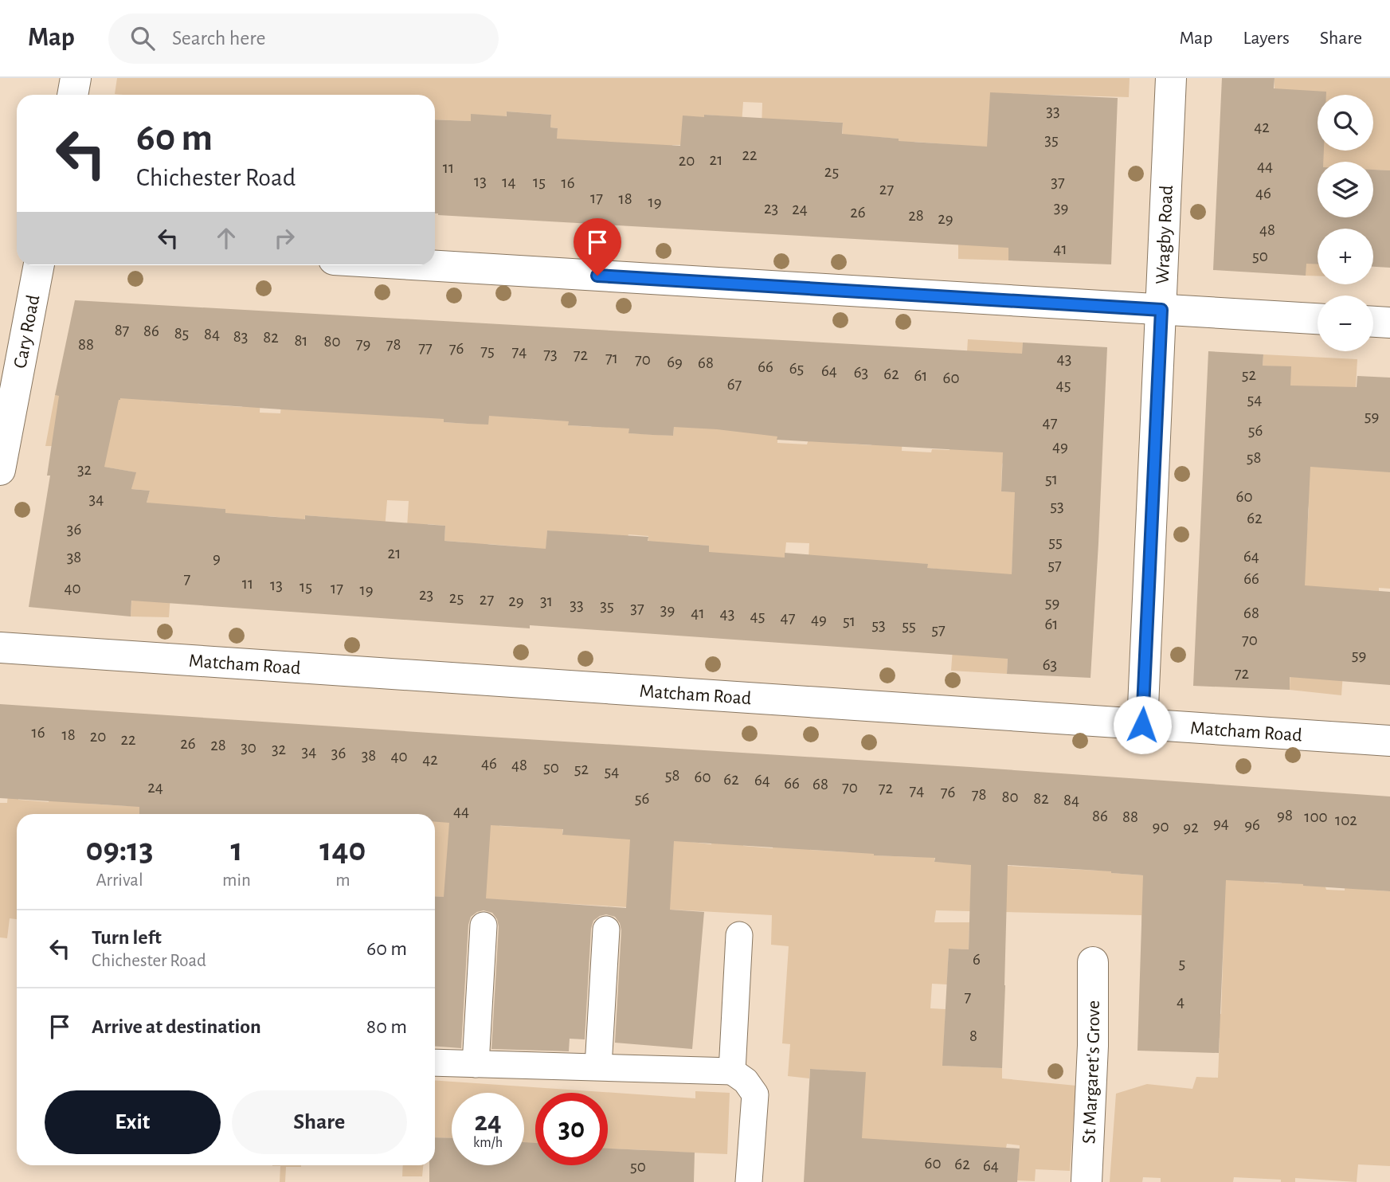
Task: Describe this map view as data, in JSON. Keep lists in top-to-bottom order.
{
  "streets": {
    "street": [
      "Wragby Road",
      "Cary Road",
      "Matcham Road",
      "St Margaret's Grove"
    ]
  },
  "crossings": [
    ["Wragby Road", "Matcham Road"]
  ],
  "house_numbers": [
    "33",
    "42",
    "35",
    "22",
    "21",
    "20",
    "44",
    "11",
    "25",
    "13",
    "14",
    "15",
    "37",
    "16",
    "27",
    "46",
    "17",
    "18",
    "19",
    "39",
    "23",
    "24",
    "26",
    "28",
    "29",
    "48",
    "41",
    "50",
    "87",
    "86",
    "85",
    "84",
    "83",
    "82",
    "81",
    "80",
    "79",
    "88",
    "78",
    "77",
    "76",
    "75",
    "74",
    "73",
    "72",
    "71",
    "43",
    "70",
    "69",
    "68",
    "66",
    "65",
    "64",
    "63",
    "62",
    "52",
    "61",
    "60",
    "67",
    "45",
    "54",
    "59",
    "47",
    "56",
    "49",
    "58",
    "32",
    "51",
    "60",
    "34",
    "53",
    "62",
    "36",
    "55",
    "21",
    "64",
    "38",
    "9",
    "57",
    "7",
    "66",
    "11",
    "13",
    "15",
    "40",
    "17",
    "19",
    "23",
    "25",
    "27",
    "29",
    "31",
    "59",
    "33",
    "35",
    "37",
    "39",
    "41",
    "68",
    "43",
    "45",
    "47",
    "49",
    "51",
    "61",
    "53",
    "55",
    "57",
    "70",
    "59",
    "63",
    "72",
    "16",
    "18",
    "20",
    "22",
    "26",
    "28",
    "30",
    "32",
    "34",
    "36",
    "38",
    "40",
    "42",
    "46",
    "48",
    "50",
    "52",
    "54",
    "58",
    "60",
    "62",
    "64",
    "66",
    "68",
    "24",
    "70",
    "72",
    "74",
    "76",
    "78",
    "80",
    "56",
    "82",
    "84",
    "44",
    "98",
    "86",
    "88",
    "100",
    "102",
    "94",
    "96",
    "90",
    "92",
    "6",
    "5",
    "7",
    "4",
    "8",
    "60",
    "62",
    "64",
    "50"
  ],
  "page": {
    "header": "Map",
    "search": "Search here",
    "nav": ["Map", "Layers", "Share"],
    "map_buttons": ["+", "−"],
    "turn": ["60 m", "Chichester Road"],
    "eta": [
      "09:13",
      "Arrival",
      "1",
      "min",
      "140",
      "m"
    ],
    "list": [
      {
        "name": "Turn left",
        "note": "Chichester Road",
        "value": "60 m"
      },
      {
        "name": "Arrive at destination",
        "value": "80 m"
      }
    ],
    "buttons": ["Exit", "Share"],
    "speed": "24 km/h",
    "limit": "30"
  }
}
